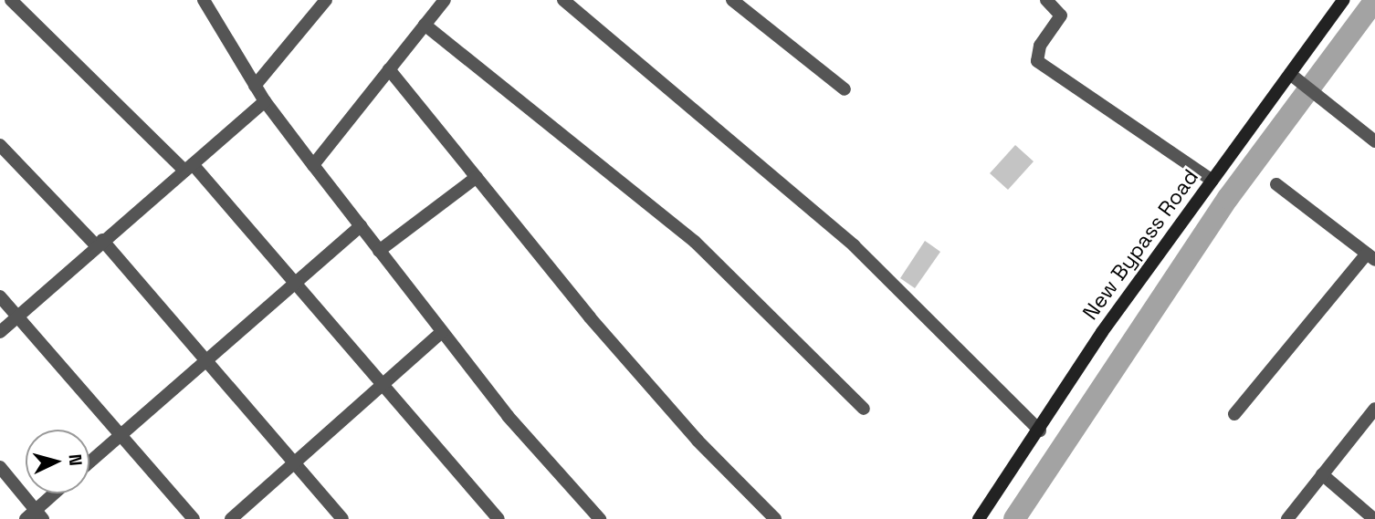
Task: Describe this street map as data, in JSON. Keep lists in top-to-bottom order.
{
  "streets": {
    "main road": ["New Bypass Road"]
  },
  "north": "right"
}
